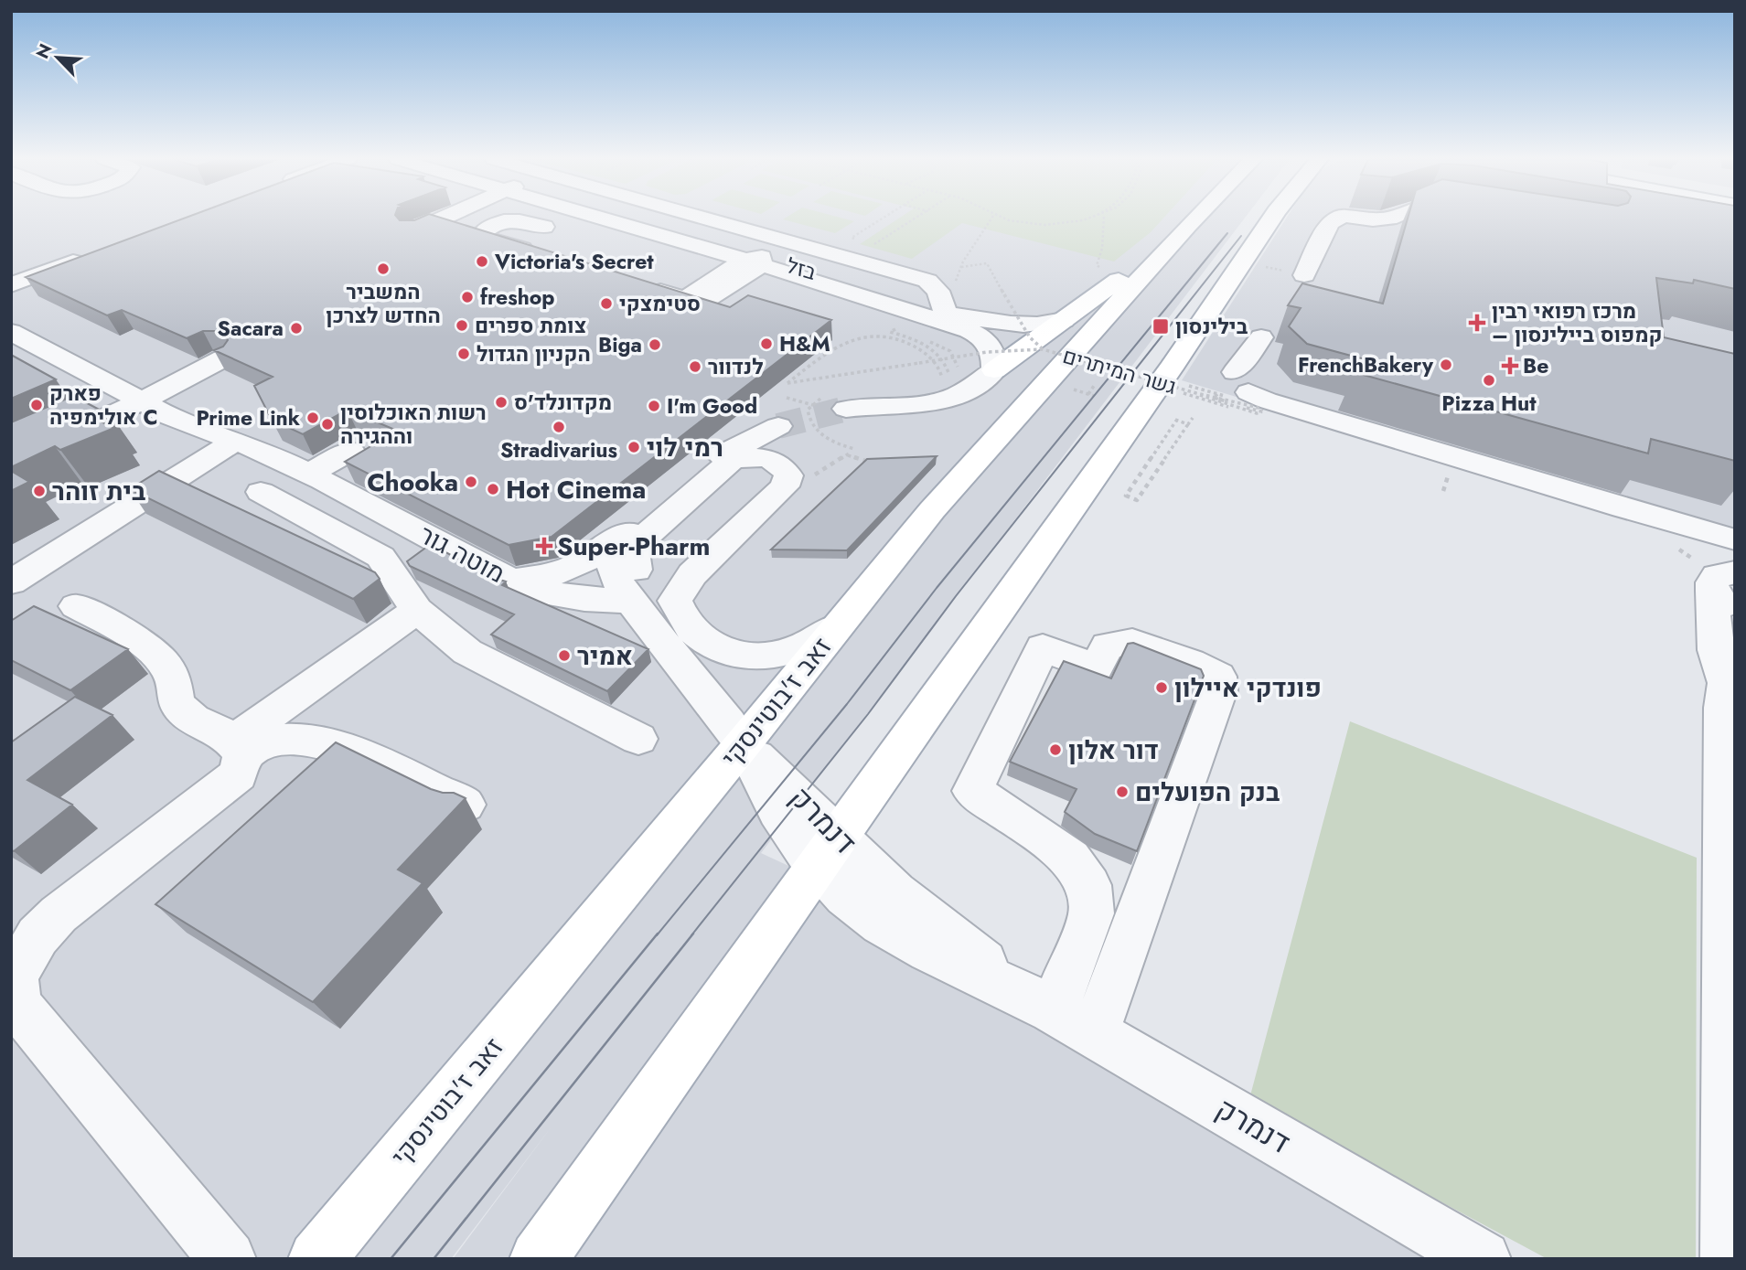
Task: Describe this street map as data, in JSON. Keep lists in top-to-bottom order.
{
  "streets": {
    "main road": ["זאב ז'בוטינסקי"],
    "street": ["בזל", "מוטה גור", "דנמרק"],
    "path": ["גשר המיתרים"]
  },
  "places": {
    "other": [
      "Victoria's Secret",
      "המשביר החדש לצרכן",
      "freshop",
      "סטימצקי",
      "צומת ספרים",
      "Sacara",
      "H&M",
      "Biga",
      "הקניון הגדול",
      "FrenchBakery",
      "לנדוור",
      "Pizza Hut",
      "מקדונלד'ס",
      "פארק אולימפיה C",
      "I'm Good",
      "Prime Link",
      "רשות האוכלוסין וההגירה",
      "Stradivarius",
      "רמי לוי",
      "Chooka",
      "Hot Cinema",
      "בית זוהר",
      "אמיר",
      "פונדקי איילון",
      "דור אלון",
      "בנק הפועלים"
    ],
    "health": ["מרכז רפואי רבין – קמפוס ביילינסון", "Be", "Super-Pharm"],
    "transit": ["בילינסון"]
  },
  "north": "top left"
}
